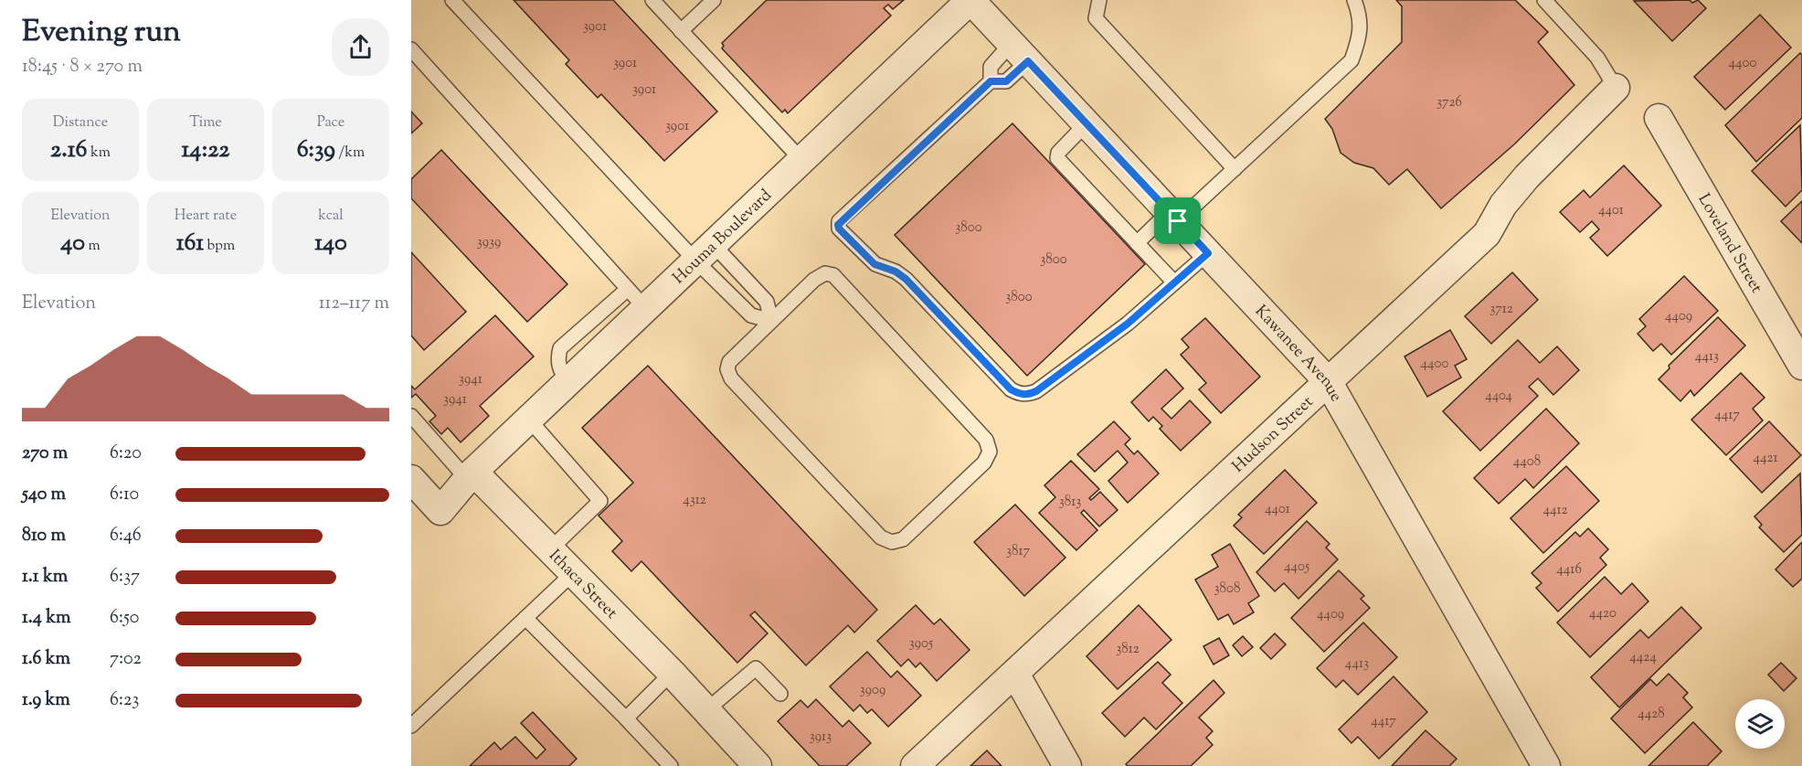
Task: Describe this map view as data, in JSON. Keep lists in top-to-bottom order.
{
  "streets": {
    "street": [
      "Houma Boulevard",
      "Loveland Street",
      "Kawanee Avenue",
      "Hudson Street",
      "Ithaca Street"
    ]
  },
  "crossings": [
    ["Houma Boulevard", "Kawanee Avenue"],
    ["Houma Boulevard", "Ithaca Street"],
    ["Kawanee Avenue", "Hudson Street"]
  ],
  "house_numbers": [
    "3901",
    "3901",
    "4400",
    "3901",
    "3726",
    "3901",
    "4401",
    "3800",
    "3939",
    "3800",
    "3800",
    "3712",
    "4409",
    "4413",
    "4400",
    "3941",
    "4404",
    "3941",
    "4417",
    "4421",
    "4408",
    "4312",
    "3813",
    "4401",
    "4412",
    "3817",
    "4405",
    "4416",
    "3808",
    "4420",
    "4409",
    "3905",
    "3812",
    "4424",
    "4413",
    "3909",
    "4428",
    "4417",
    "3913"
  ],
  "page": {
    "heading": ["Evening run", "18:45 · 8 × 270 m"],
    "stats": [
      ["Distance", "2.16 km"],
      ["Time", "14:22"],
      ["Pace", "6:39 /km"],
      ["Elevation", "40 m"],
      ["Heart rate", "161 bpm"],
      ["kcal", "140"]
    ],
    "chart": ["Elevation", "112–117 m"],
    "list": [
      {
        "name": "270 m",
        "note": "6:20"
      },
      {
        "name": "540 m",
        "note": "6:10"
      },
      {
        "name": "810 m",
        "note": "6:46"
      },
      {
        "name": "1.1 km",
        "note": "6:37"
      },
      {
        "name": "1.4 km",
        "note": "6:50"
      },
      {
        "name": "1.6 km",
        "note": "7:02"
      },
      {
        "name": "1.9 km",
        "note": "6:23"
      }
    ]
  }
}
